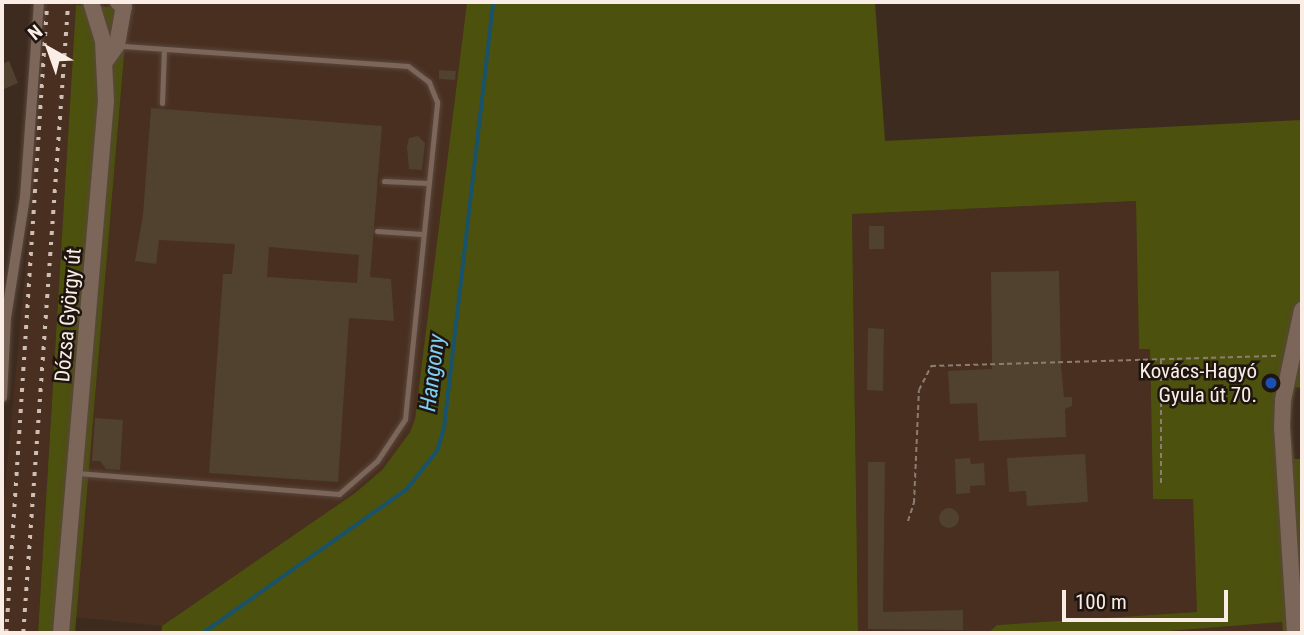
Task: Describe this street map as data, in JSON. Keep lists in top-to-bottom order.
{
  "streets": {
    "main road": ["Dózsa György út"]
  },
  "water": ["Hangony"],
  "places": ["Kovács-Hagyó Gyula út 70."],
  "scale_bar": "100 m",
  "north": "top left"
}
